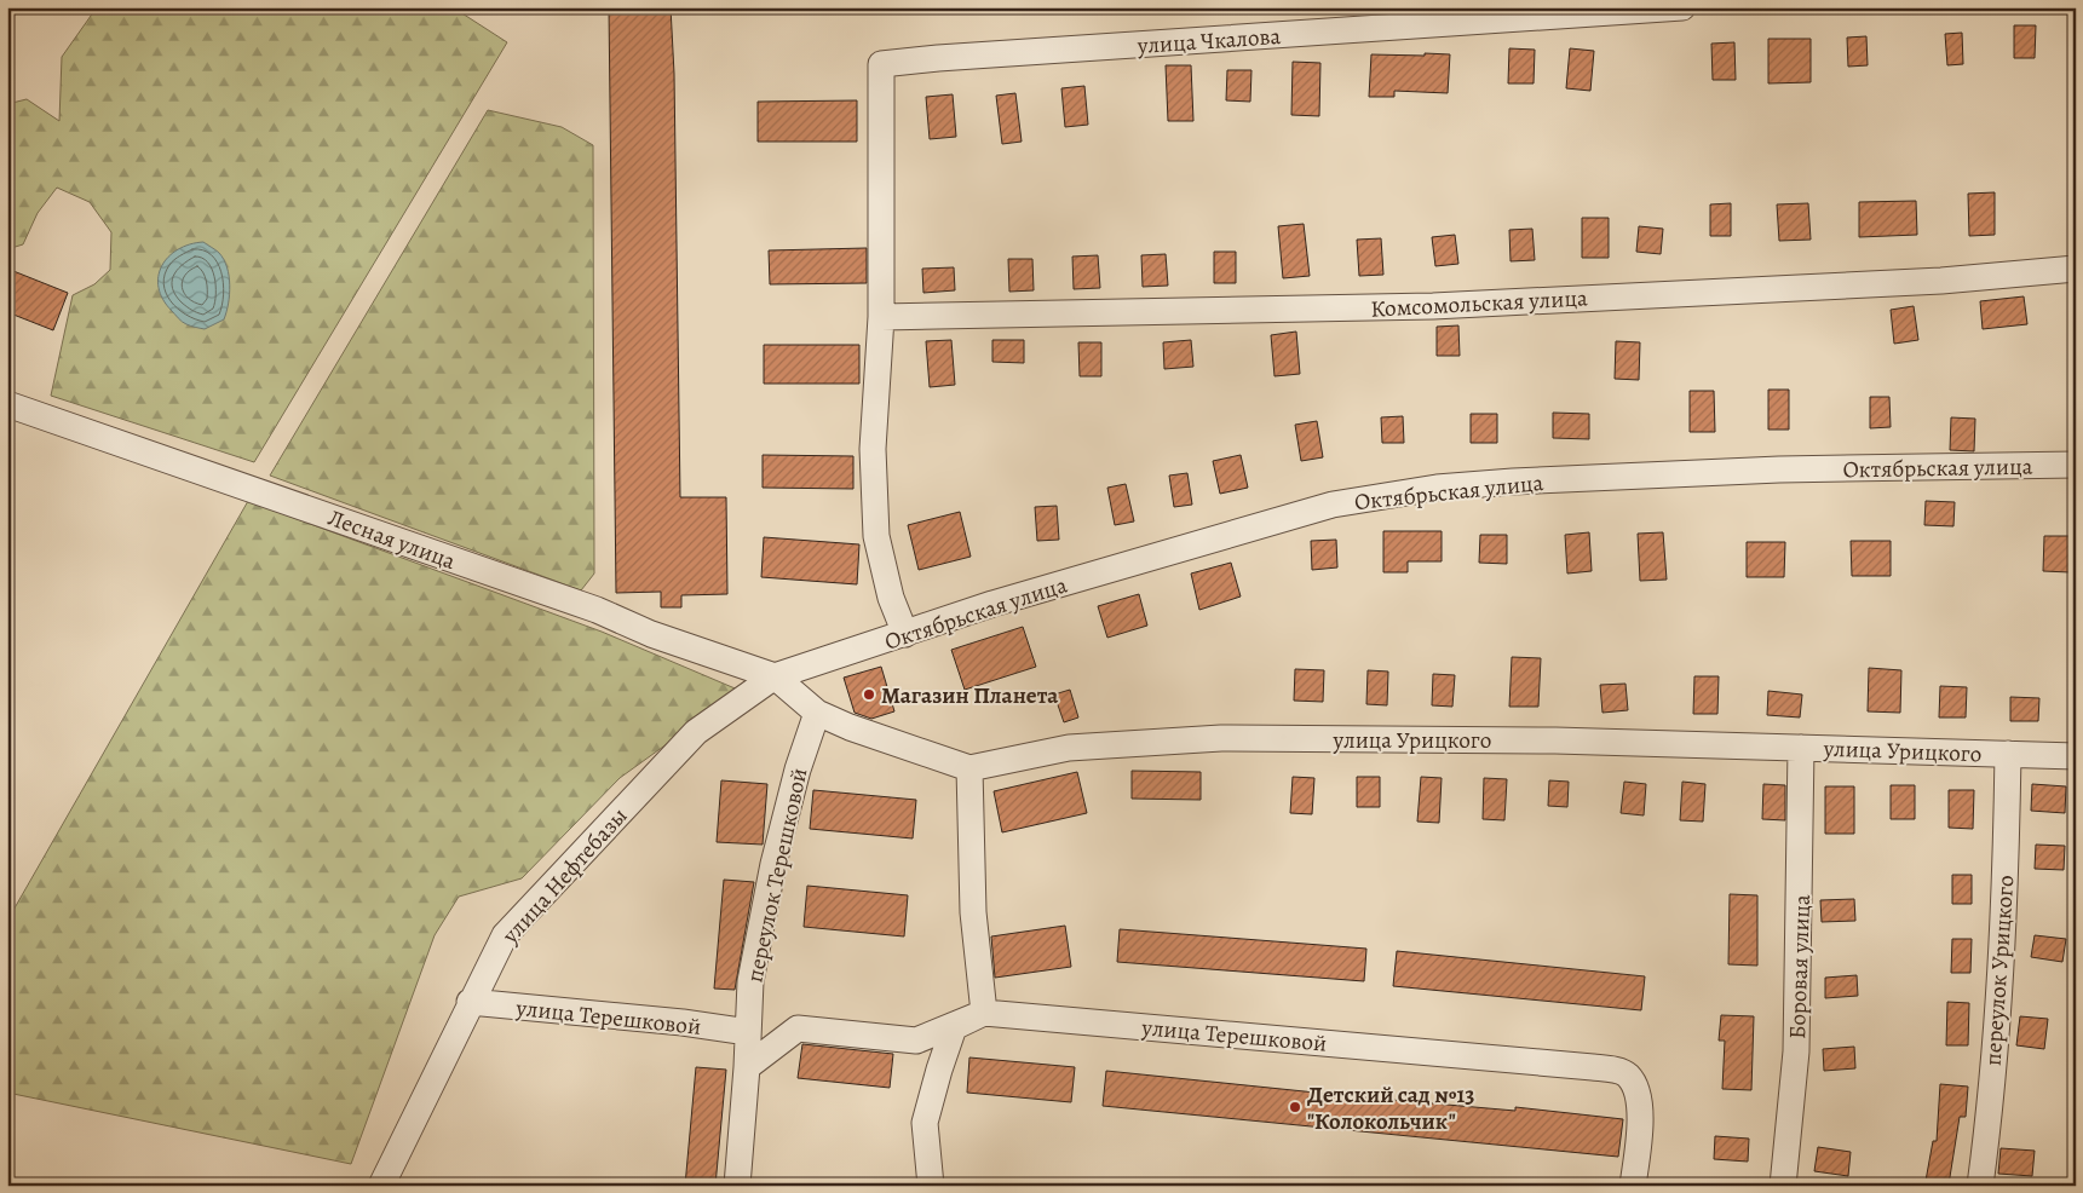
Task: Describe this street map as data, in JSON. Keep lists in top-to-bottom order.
{
  "streets": {
    "street": [
      "улица Чкалова",
      "Комсомольская улица",
      "Октябрьская улица",
      "Лесная улица",
      "улица Урицкого",
      "улица Нефтебазы",
      "переулок Терешковой",
      "Боровая улица",
      "переулок Урицкого",
      "улица Терешковой"
    ]
  },
  "crossings": [
    ["улица Чкалова", "Комсомольская улица"],
    ["Октябрьская улица", "Лесная улица"],
    ["Октябрьская улица", "улица Урицкого"],
    ["Октябрьская улица", "улица Нефтебазы"],
    ["Лесная улица", "улица Урицкого"],
    ["Лесная улица", "улица Нефтебазы"],
    ["улица Урицкого", "улица Нефтебазы"],
    ["улица Урицкого", "переулок Терешковой"],
    ["улица Урицкого", "Боровая улица"],
    ["улица Урицкого", "переулок Урицкого"],
    ["улица Нефтебазы", "улица Терешковой"],
    ["переулок Терешковой", "улица Терешковой"]
  ],
  "places": ["Магазин Планета", "Детский сад №13 \"Колокольчик\""]
}
